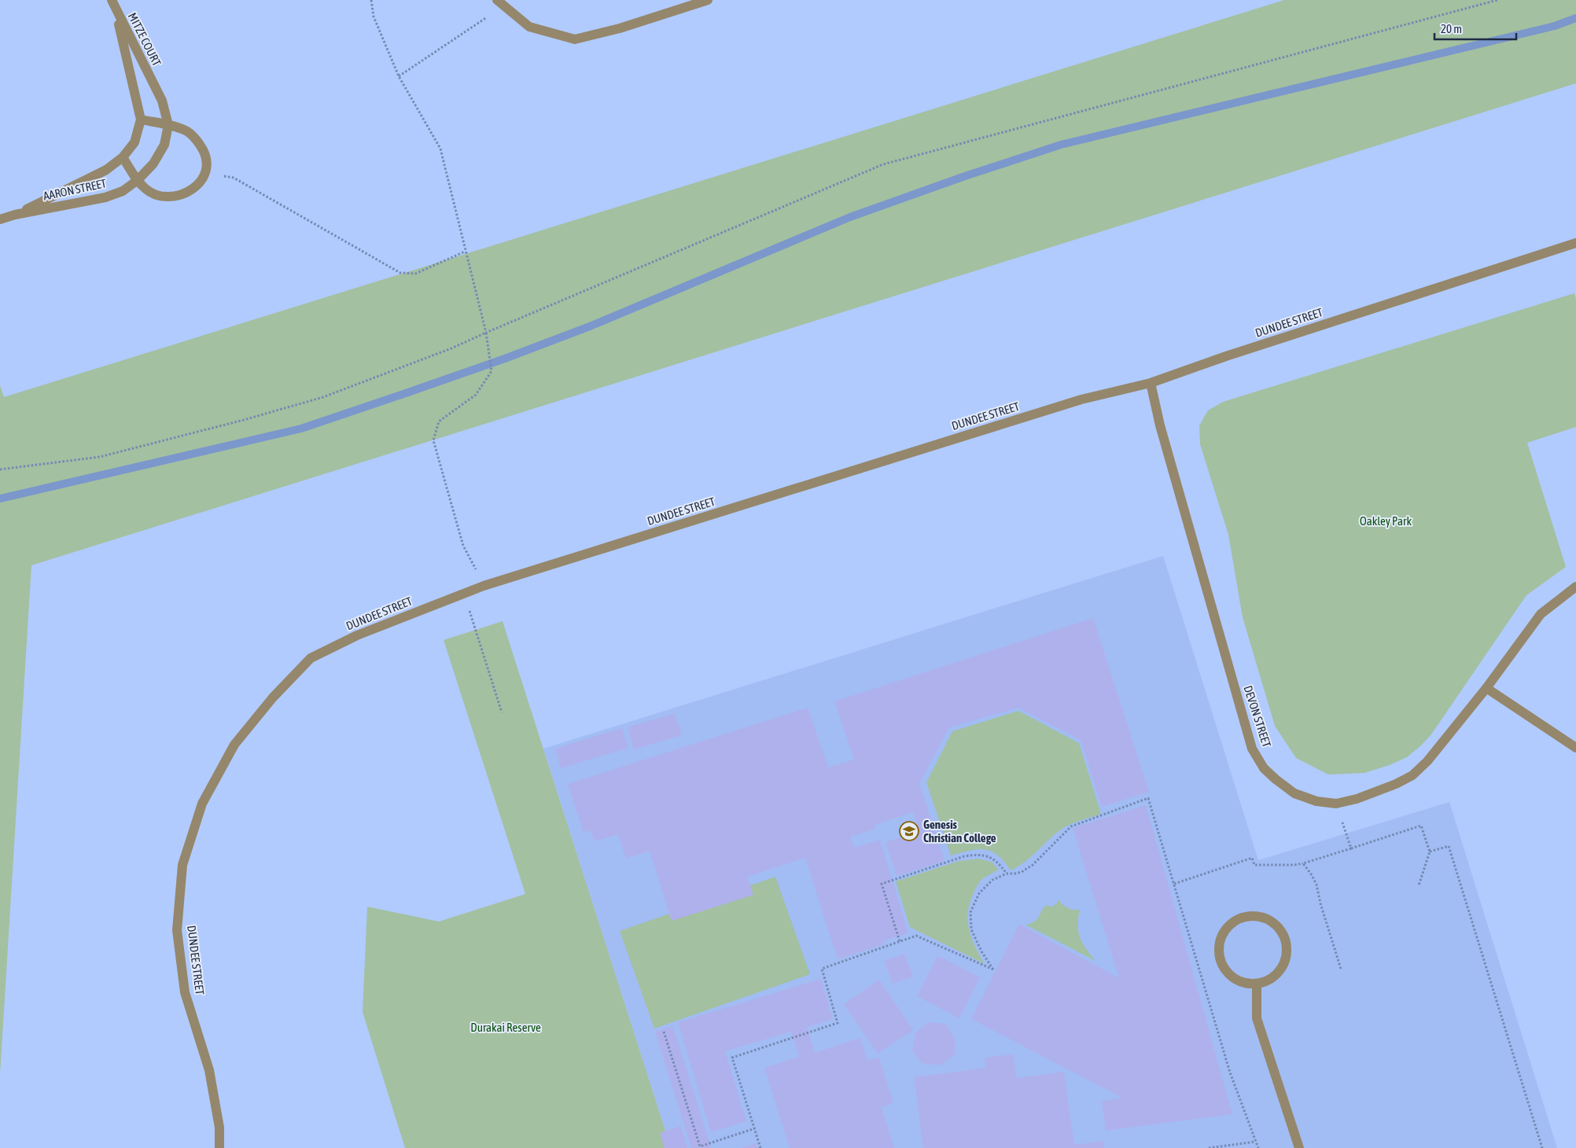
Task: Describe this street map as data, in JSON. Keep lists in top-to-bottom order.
{
  "streets": {
    "street": [
      "MITZE COURT",
      "AARON STREET",
      "DUNDEE STREET",
      "DEVON STREET"
    ]
  },
  "crossings": [
    ["MITZE COURT", "AARON STREET"],
    ["DUNDEE STREET", "DEVON STREET"]
  ],
  "parks": ["Oakley Park", "Durakai Reserve"],
  "places": {
    "school or university": ["Genesis Christian College"]
  },
  "scale_bar": "20 m"
}
